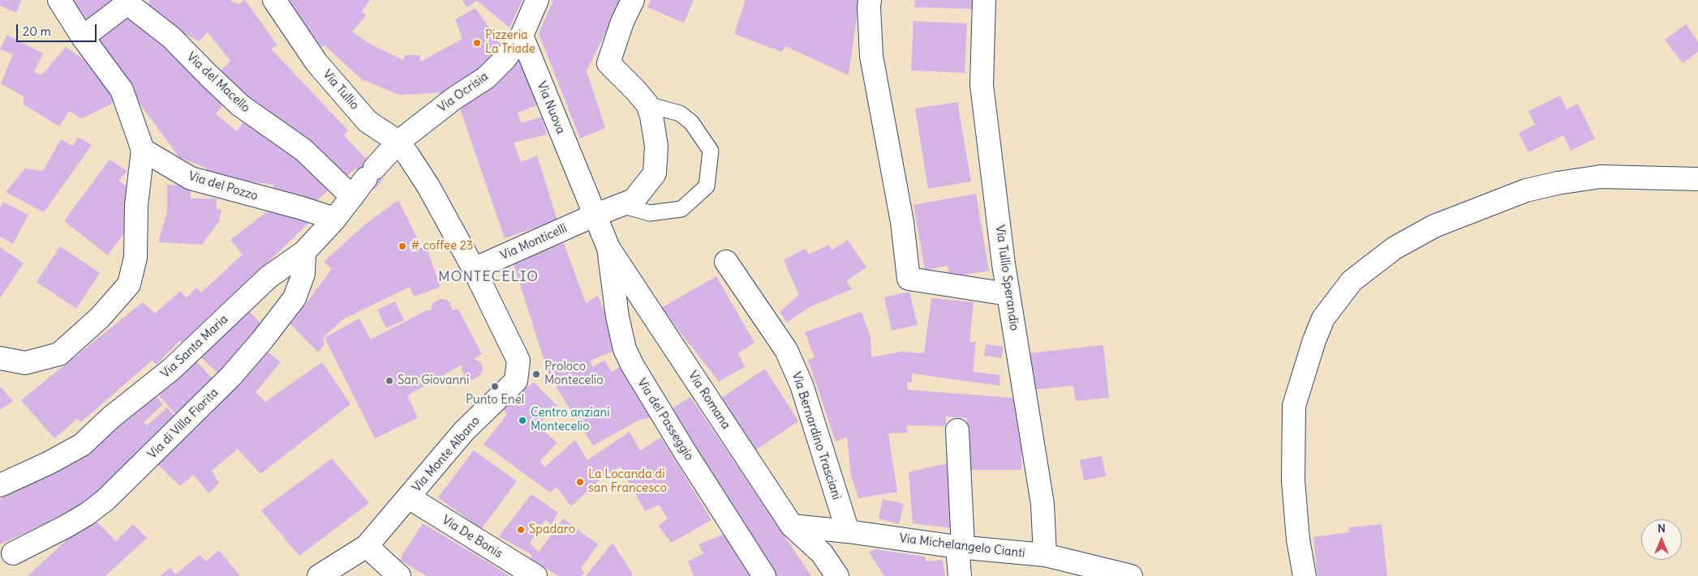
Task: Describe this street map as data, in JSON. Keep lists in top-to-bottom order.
{
  "streets": {
    "street": [
      "Via del Macello",
      "Via Tullio",
      "Via Ocrisia",
      "Via Nuova",
      "Via del Pozzo",
      "Via Monticelli",
      "Via Tullio Sperandio",
      "Via Santa Maria",
      "Via Romana",
      "Via del Passeggio",
      "Via di Villa Fiorita",
      "Via Bernardino Trasciani",
      "Via Monte Albano",
      "Via De Bonis",
      "Via Michelangelo Cianti"
    ]
  },
  "crossings": [
    ["Via del Macello", "Via Santa Maria"],
    ["Via Tullio", "Via Ocrisia"],
    ["Via Tullio", "Via Monticelli"],
    ["Via Tullio", "Via Santa Maria"],
    ["Via Tullio", "Via Monte Albano"],
    ["Via Ocrisia", "Via Nuova"],
    ["Via Ocrisia", "Via Santa Maria"],
    ["Via Nuova", "Via Monticelli"],
    ["Via Nuova", "Via Romana"],
    ["Via del Pozzo", "Via Santa Maria"],
    ["Via Monticelli", "Via Romana"],
    ["Via Tullio Sperandio", "Via Michelangelo Cianti"],
    ["Via Santa Maria", "Via di Villa Fiorita"],
    ["Via Romana", "Via del Passeggio"],
    ["Via Romana", "Via Michelangelo Cianti"],
    ["Via Bernardino Trasciani", "Via Michelangelo Cianti"],
    ["Via Monte Albano", "Via De Bonis"]
  ],
  "districts": ["MONTECELIO"],
  "places": [
    "Pizzeria La Triade",
    "# coffee 23",
    "Proloco Montecelio",
    "San Giovanni",
    "Punto Enel",
    "Centro anziani Montecelio",
    "La Locanda di san Francesco",
    "Spadaro"
  ],
  "scale_bar": "20 m",
  "north": "top"
}
